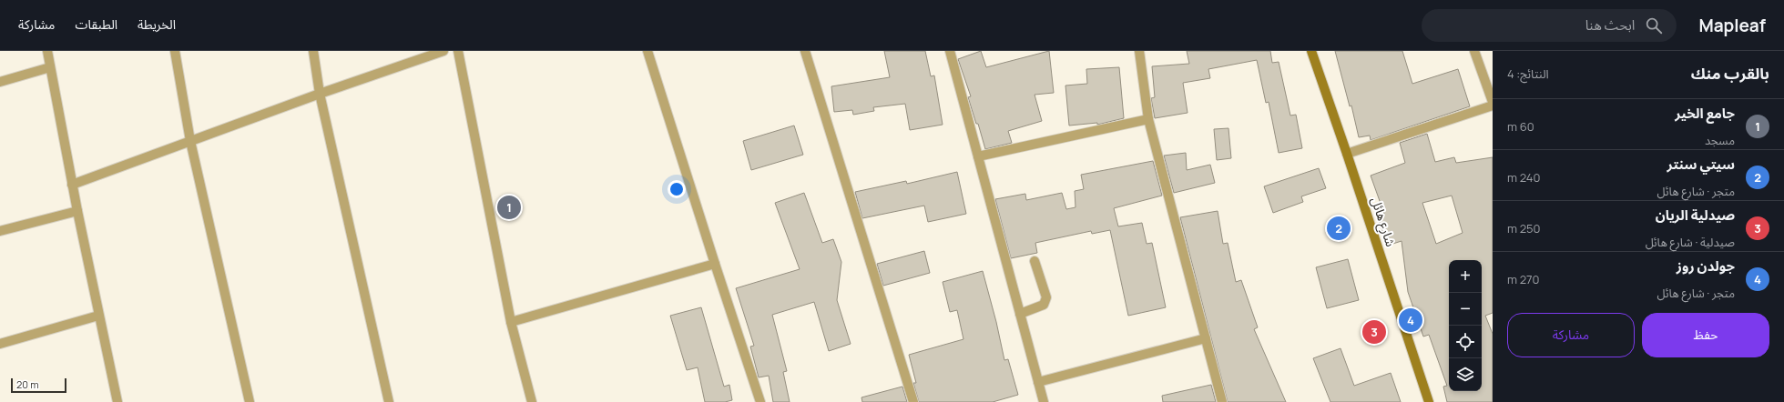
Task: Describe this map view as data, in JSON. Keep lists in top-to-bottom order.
{
  "streets": {
    "street": ["شارع هائل"]
  },
  "scale_bar": "20 m",
  "page": {
    "header": "Mapleaf",
    "search": "ابحث هنا",
    "nav": ["الخريطة", "الطبقات", "مشاركة"],
    "heading": ["بالقرب منك", "النتائج: 4"],
    "list": [
      {
        "mark": "1",
        "name": "جامع الخير",
        "note": "مسجد",
        "value": "60 m"
      },
      {
        "mark": "2",
        "name": "سيتي سنتر",
        "note": "متجر · شارع هائل",
        "value": "240 m"
      },
      {
        "mark": "3",
        "name": "صيدلية الريان",
        "note": "صيدلية · شارع هائل",
        "value": "250 m"
      },
      {
        "mark": "4",
        "name": "جولدن روز",
        "note": "متجر · شارع هائل",
        "value": "270 m"
      }
    ],
    "pins": [
      "1",
      "2",
      "4",
      "3"
    ],
    "map_buttons": ["+", "−"],
    "buttons": ["حفظ", "مشاركة"],
    "scale": "20 m"
  }
}
